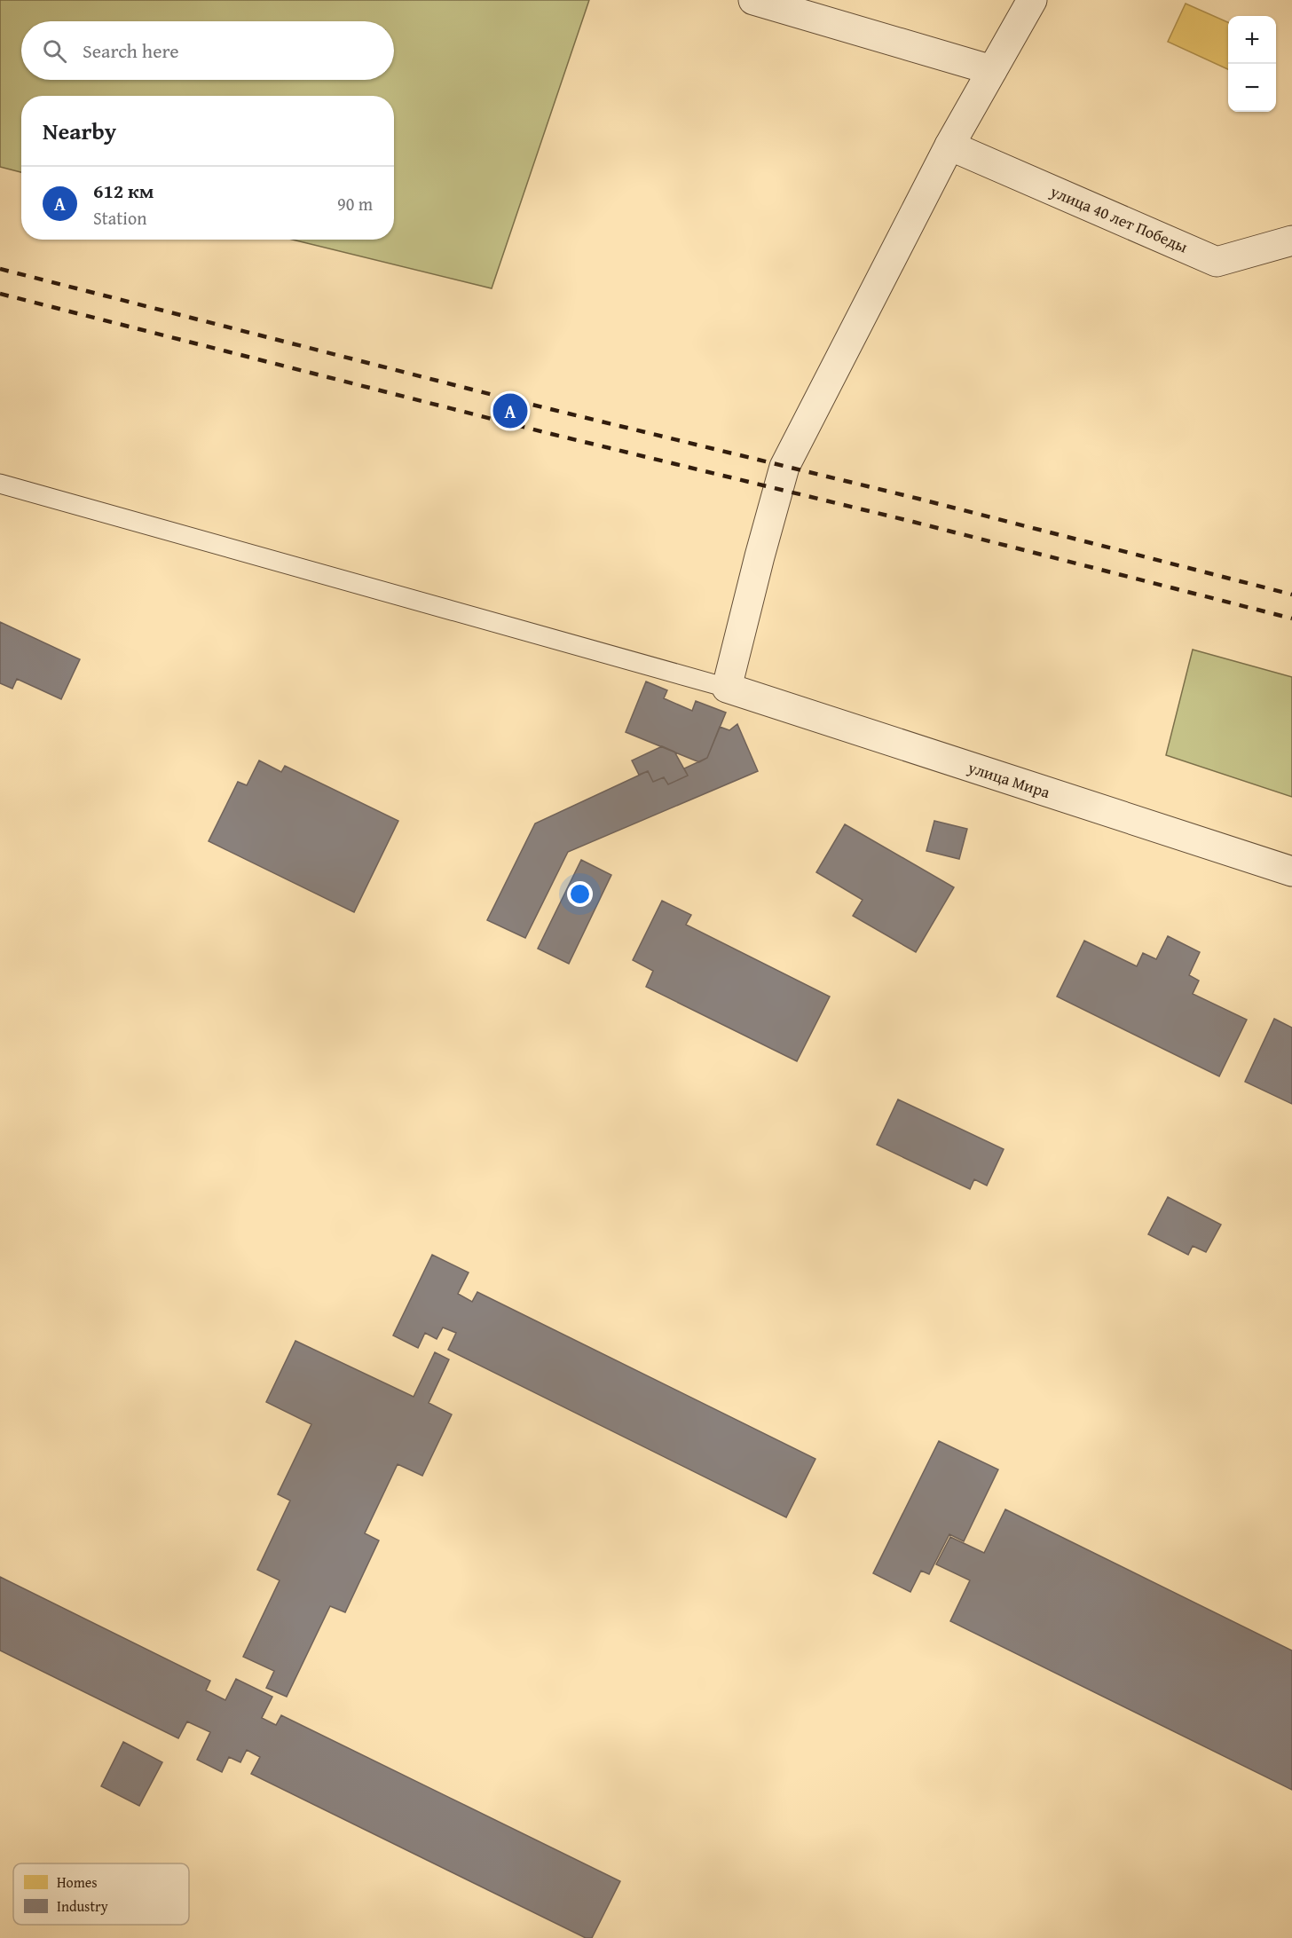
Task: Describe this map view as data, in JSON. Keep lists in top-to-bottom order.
{
  "streets": {
    "street": ["улица 40 лет Победы", "улица Мира"]
  },
  "legend": ["Homes", "Industry"],
  "page": {
    "map_buttons": ["+", "−"],
    "search": "Search here",
    "heading": "Nearby",
    "list": [
      {
        "mark": "A",
        "name": "612 км",
        "note": "Station",
        "value": "90 m"
      }
    ],
    "pins": "A"
  }
}
